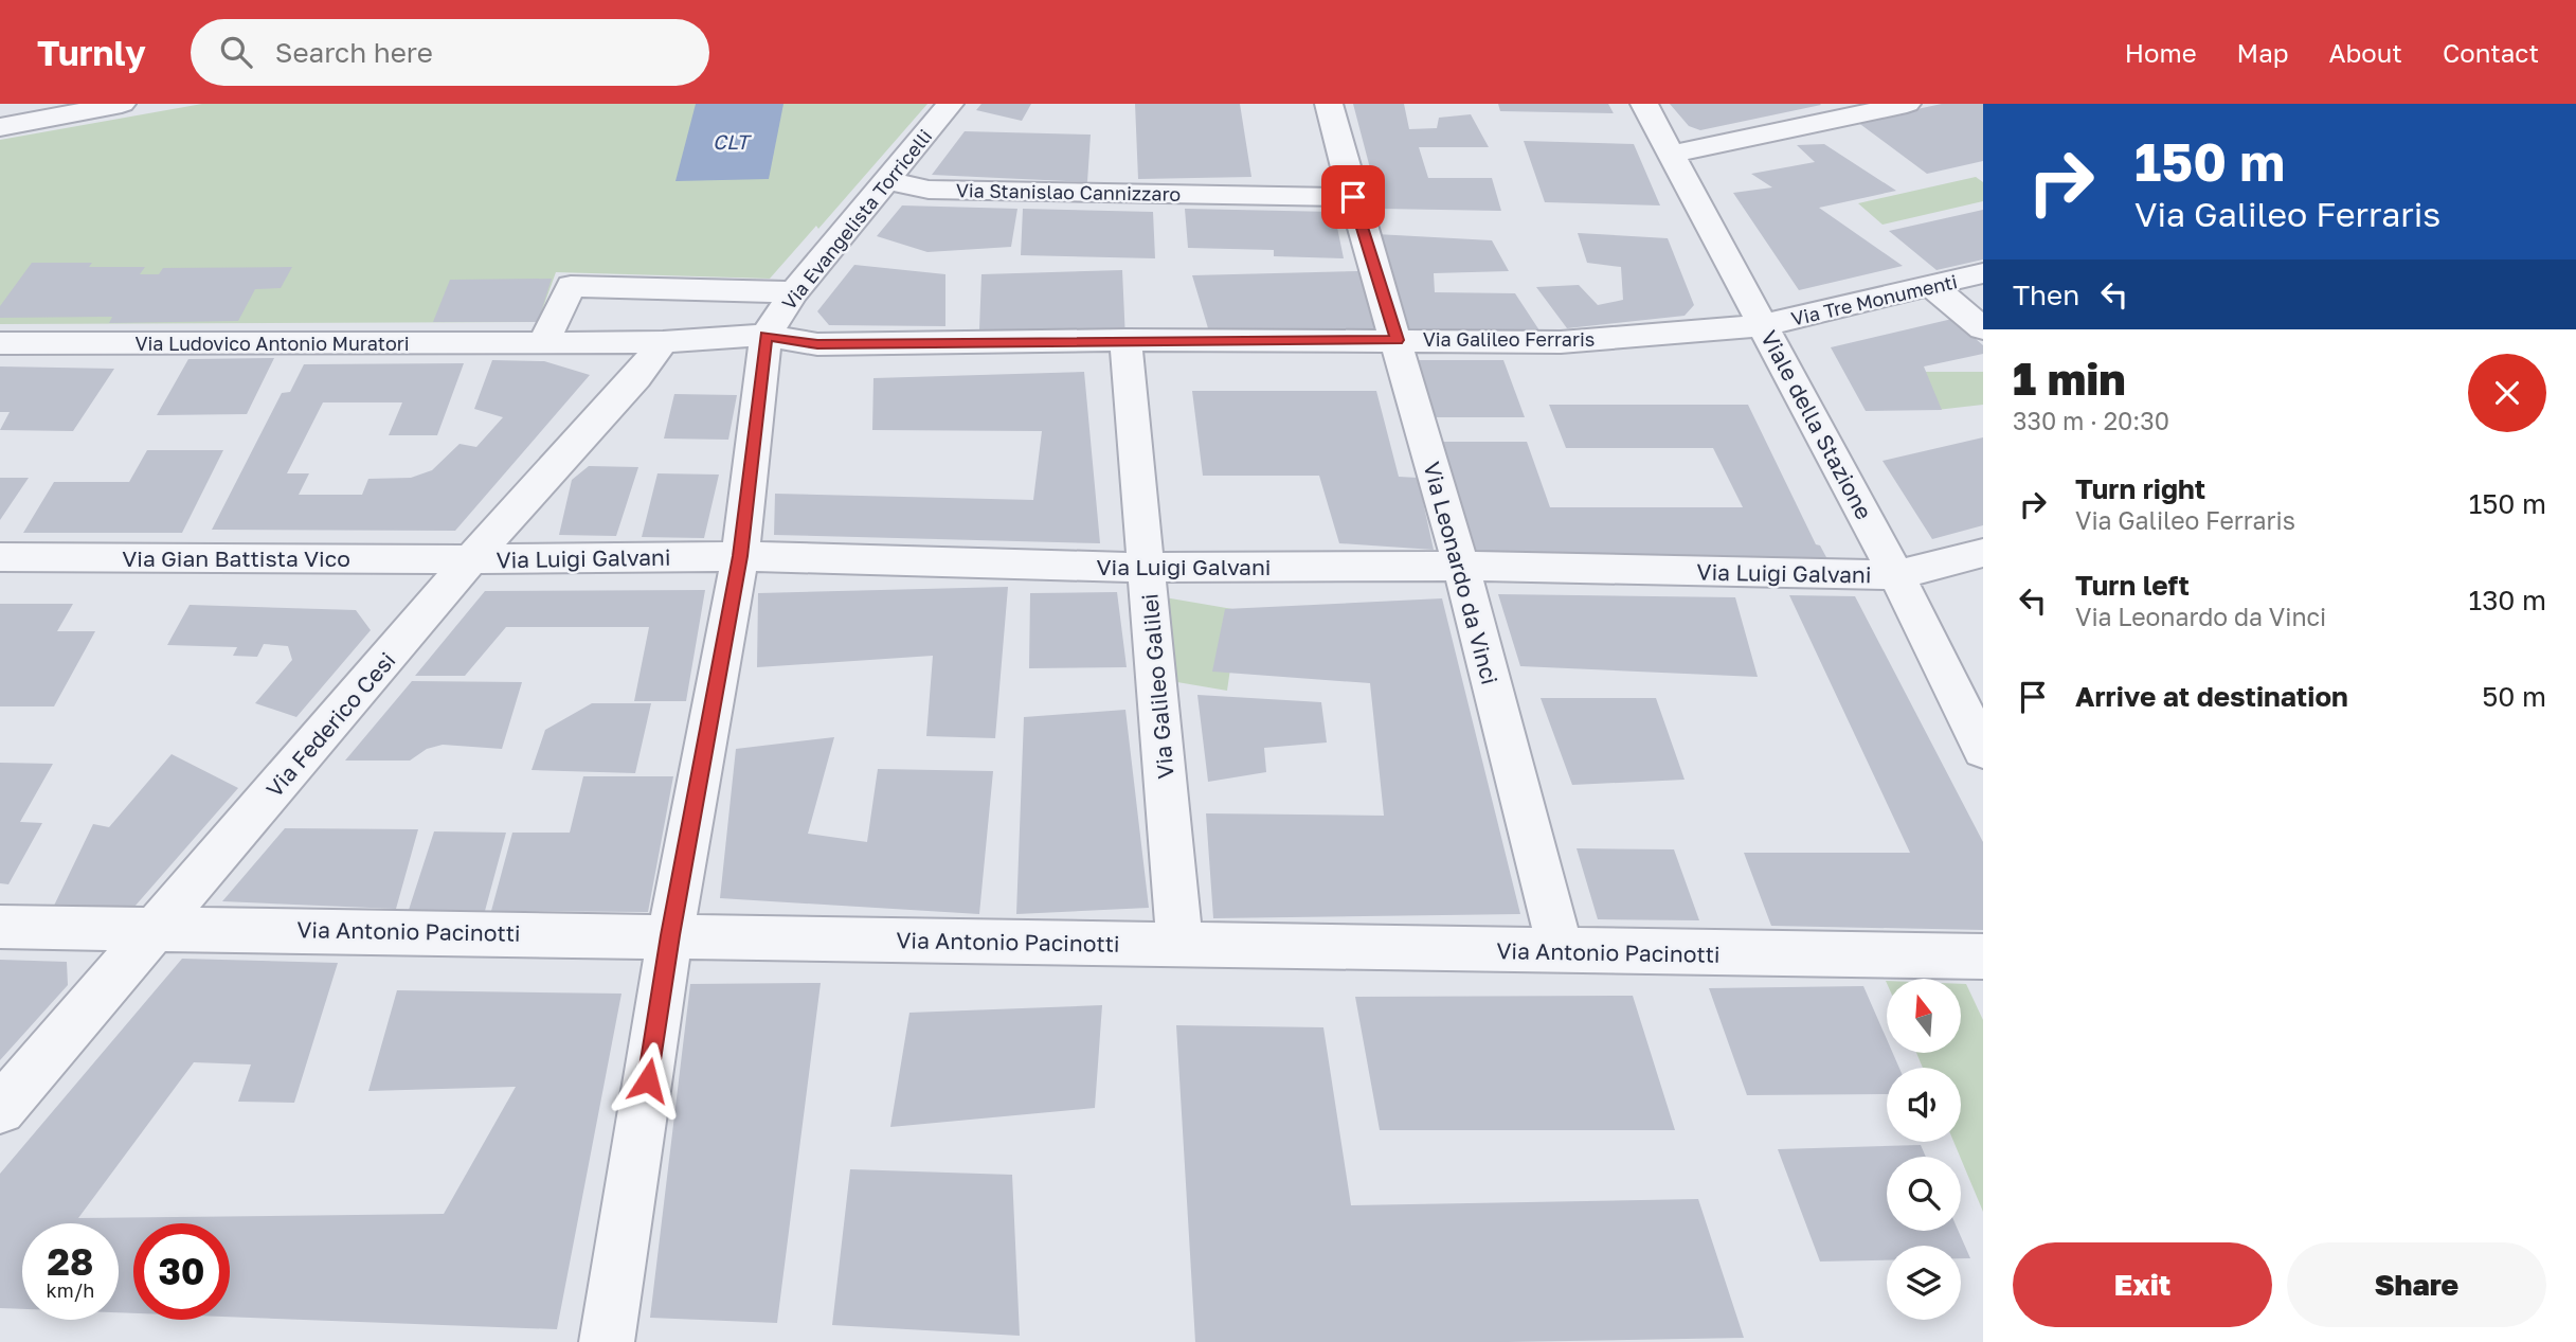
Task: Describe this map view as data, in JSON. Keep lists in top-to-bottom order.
{
  "streets": {
    "street": [
      "Via Stanislao Cannizzaro",
      "Via Evangelista Torricelli",
      "Via Tre Monumenti",
      "Via Galileo Ferraris",
      "Via Ludovico Antonio Muratori",
      "Viale della Stazione",
      "Via Gian Battista Vico",
      "Via Luigi Galvani",
      "Via Leonardo da Vinci",
      "Via Galileo Galilei",
      "Via Federico Cesi",
      "Via Antonio Pacinotti"
    ]
  },
  "crossings": [
    ["Via Stanislao Cannizzaro", "Via Evangelista Torricelli"],
    ["Via Stanislao Cannizzaro", "Via Leonardo da Vinci"],
    ["Via Evangelista Torricelli", "Via Galileo Ferraris"],
    ["Via Tre Monumenti", "Via Galileo Ferraris"],
    ["Via Tre Monumenti", "Viale della Stazione"],
    ["Via Galileo Ferraris", "Via Ludovico Antonio Muratori"],
    ["Via Galileo Ferraris", "Viale della Stazione"],
    ["Via Galileo Ferraris", "Via Leonardo da Vinci"],
    ["Via Galileo Ferraris", "Via Galileo Galilei"],
    ["Via Galileo Ferraris", "Via Federico Cesi"],
    ["Via Ludovico Antonio Muratori", "Via Federico Cesi"],
    ["Viale della Stazione", "Via Luigi Galvani"],
    ["Via Gian Battista Vico", "Via Luigi Galvani"],
    ["Via Gian Battista Vico", "Via Federico Cesi"],
    ["Via Luigi Galvani", "Via Leonardo da Vinci"],
    ["Via Luigi Galvani", "Via Galileo Galilei"],
    ["Via Luigi Galvani", "Via Federico Cesi"],
    ["Via Leonardo da Vinci", "Via Antonio Pacinotti"],
    ["Via Galileo Galilei", "Via Antonio Pacinotti"],
    ["Via Federico Cesi", "Via Antonio Pacinotti"]
  ],
  "water": ["CLT"],
  "north": "top",
  "page": {
    "header": "Turnly",
    "search": "Search here",
    "nav": [
      "Home",
      "Map",
      "About",
      "Contact"
    ],
    "turn": ["150 m", "Via Galileo Ferraris"],
    "then": "Then",
    "heading": ["1 min", "330 m · 20:30"],
    "list": [
      {
        "name": "Turn right",
        "note": "Via Galileo Ferraris",
        "value": "150 m"
      },
      {
        "name": "Turn left",
        "note": "Via Leonardo da Vinci",
        "value": "130 m"
      },
      {
        "name": "Arrive at destination",
        "value": "50 m"
      }
    ],
    "speed": "28 km/h",
    "limit": "30",
    "buttons": ["Exit", "Share"]
  }
}
